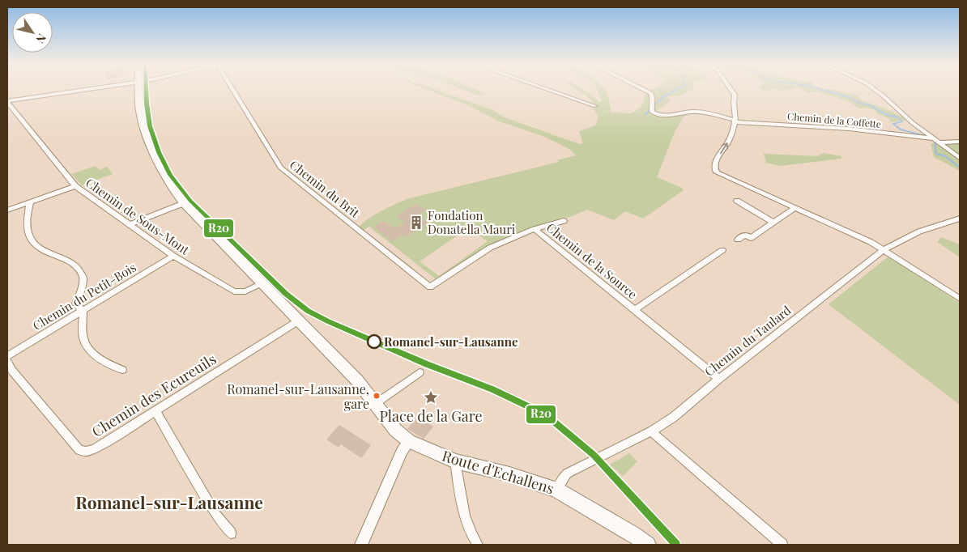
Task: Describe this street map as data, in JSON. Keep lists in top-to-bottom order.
{
  "streets": {
    "main road": ["Route d'Echallens"],
    "street": [
      "Chemin de la Coffette",
      "Chemin du Brit",
      "Chemin de Sous-Mont",
      "Chemin de la Source",
      "Chemin du Petit-Bois",
      "Chemin du Taulard",
      "Chemin des Ecureuils"
    ]
  },
  "crossings": [
    ["Chemin du Brit", "Chemin de la Source"],
    ["Chemin de Sous-Mont", "Chemin du Petit-Bois"],
    ["Chemin de Sous-Mont", "Route d'Echallens"],
    ["Chemin de la Source", "Chemin du Taulard"],
    ["Chemin du Taulard", "Route d'Echallens"],
    ["Chemin des Ecureuils", "Route d'Echallens"]
  ],
  "districts": ["Romanel-sur-Lausanne"],
  "places": {
    "building": ["Fondation Donatella Mauri"],
    "other": ["Romanel-sur-Lausanne", "Romanel-sur-Lausanne, gare"],
    "place": ["Place de la Gare"]
  },
  "lines": ["transit line R20"],
  "north": "bottom right"
}
